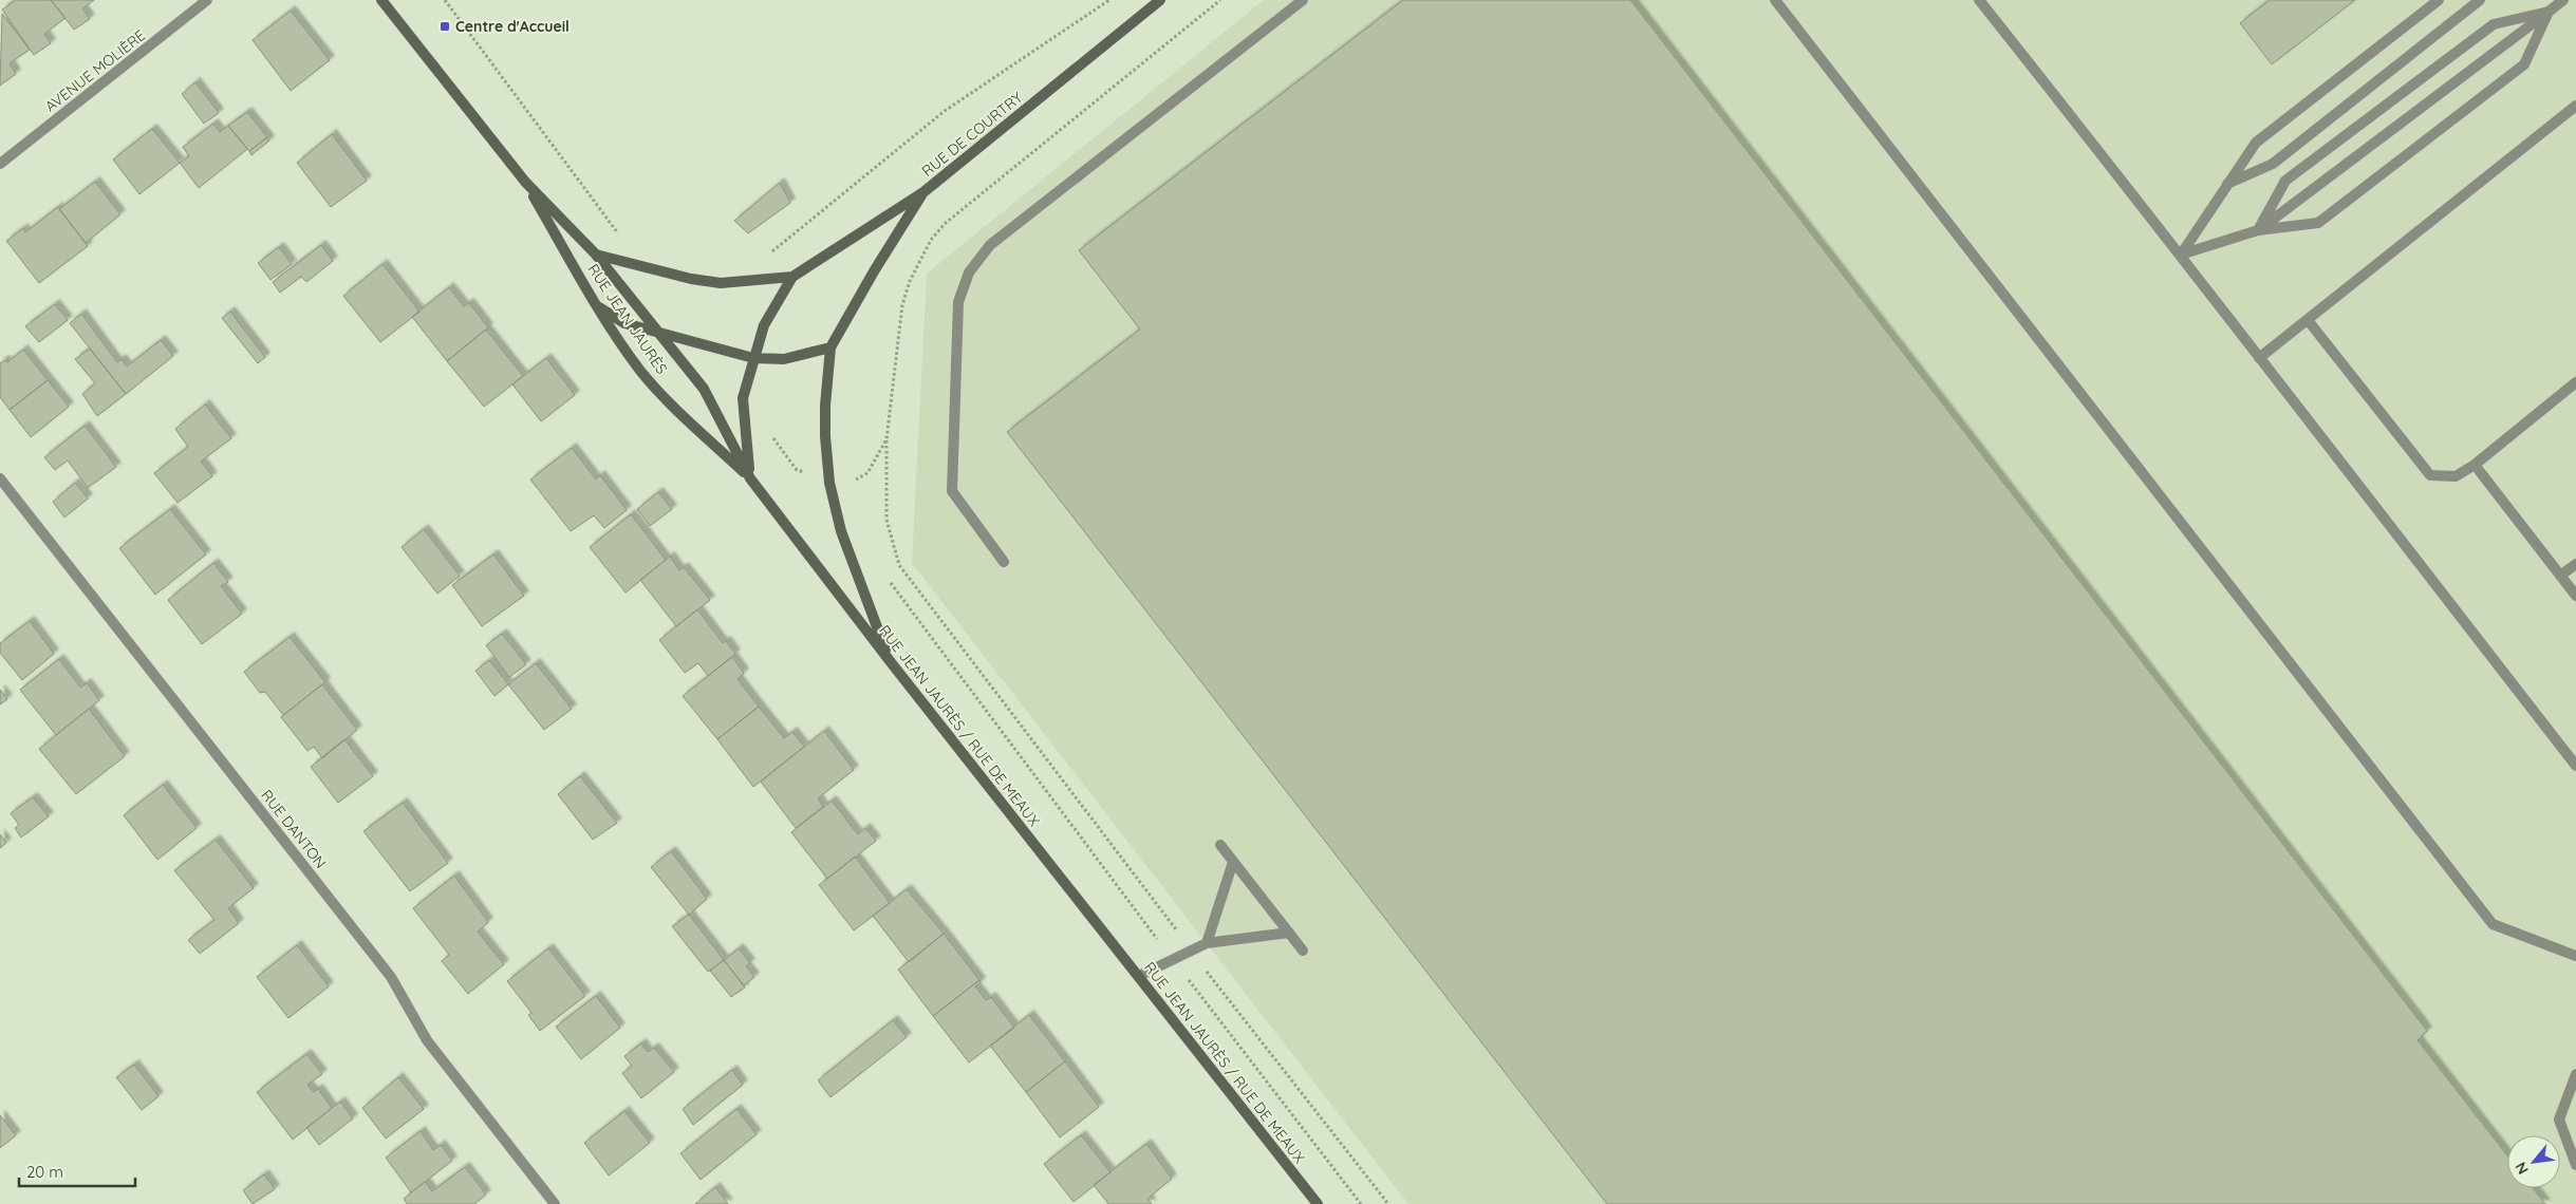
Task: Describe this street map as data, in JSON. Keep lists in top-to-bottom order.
{
  "streets": {
    "main road": ["RUE DE COURTRY", "RUE JEAN JAURÈS", "RUE JEAN JAURÈS / RUE DE MEAUX"],
    "street": ["AVENUE MOLIÈRE", "RUE DANTON"]
  },
  "crossings": [
    ["RUE DE COURTRY", "RUE JEAN JAURÈS"],
    ["RUE DE COURTRY", "RUE JEAN JAURÈS / RUE DE MEAUX"],
    ["RUE JEAN JAURÈS", "RUE JEAN JAURÈS / RUE DE MEAUX"]
  ],
  "places": {
    "transit": ["Centre d'Accueil"]
  },
  "scale_bar": "20 m",
  "north": "bottom left"
}
